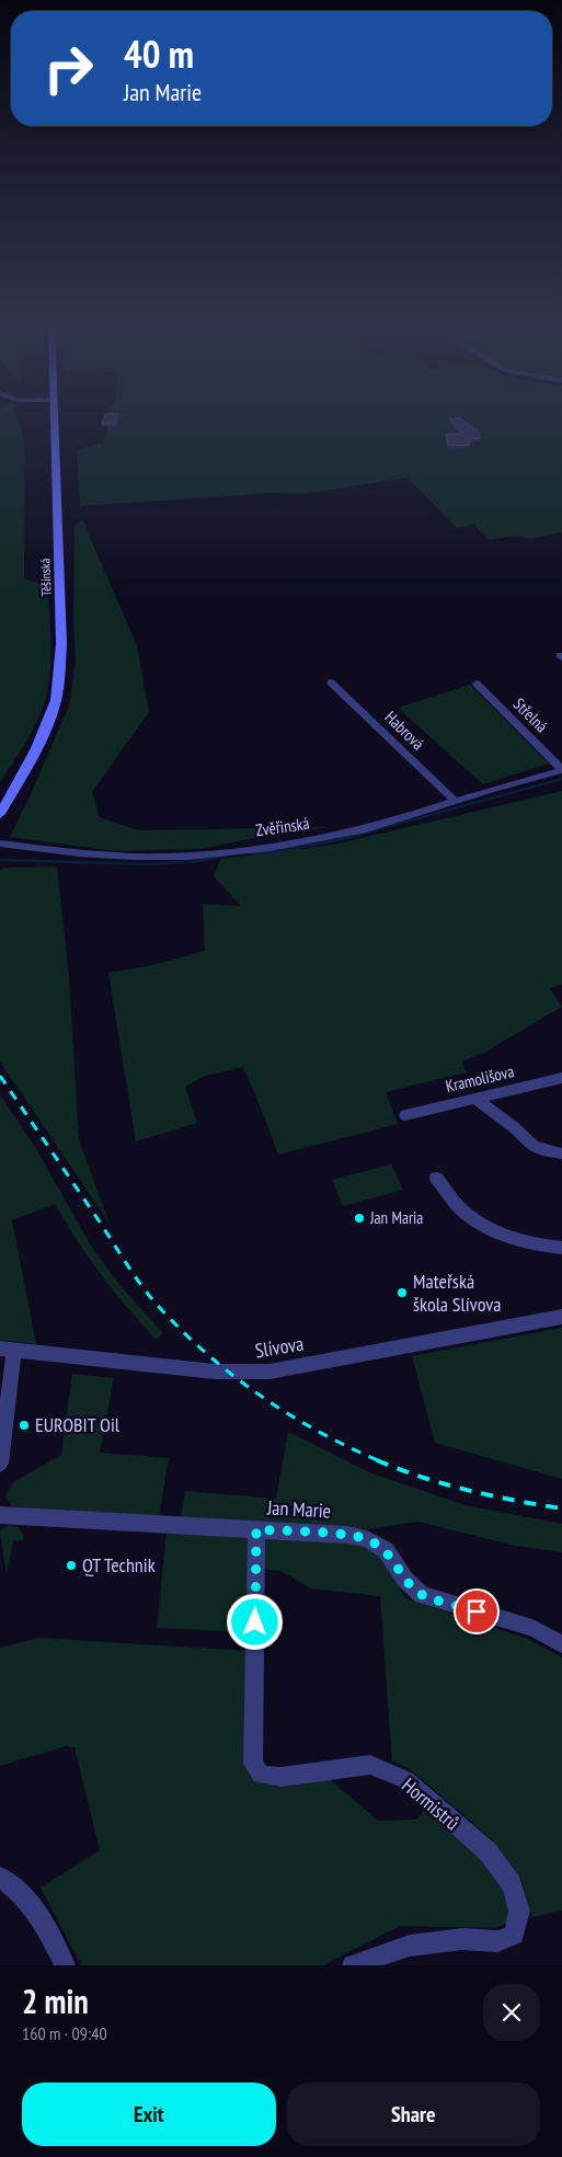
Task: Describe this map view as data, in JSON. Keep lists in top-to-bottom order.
{
  "streets": {
    "main road": ["Těšínská"],
    "street": [
      "Střelná",
      "Habrová",
      "Zvěřinská",
      "Kramolišova",
      "Slívova",
      "Jan Marie",
      "Hormistrů"
    ]
  },
  "crossings": [
    ["Střelná", "Zvěřinská"],
    ["Habrová", "Zvěřinská"],
    ["Jan Marie", "Hormistrů"]
  ],
  "places": [
    "Jan Maria",
    "Mateřská škola Slívova",
    "EUROBIT Oil",
    "QT Technik"
  ],
  "page": {
    "turn": ["40 m", "Jan Marie"],
    "heading": ["2 min", "160 m · 09:40"],
    "buttons": ["Exit", "Share"]
  }
}
